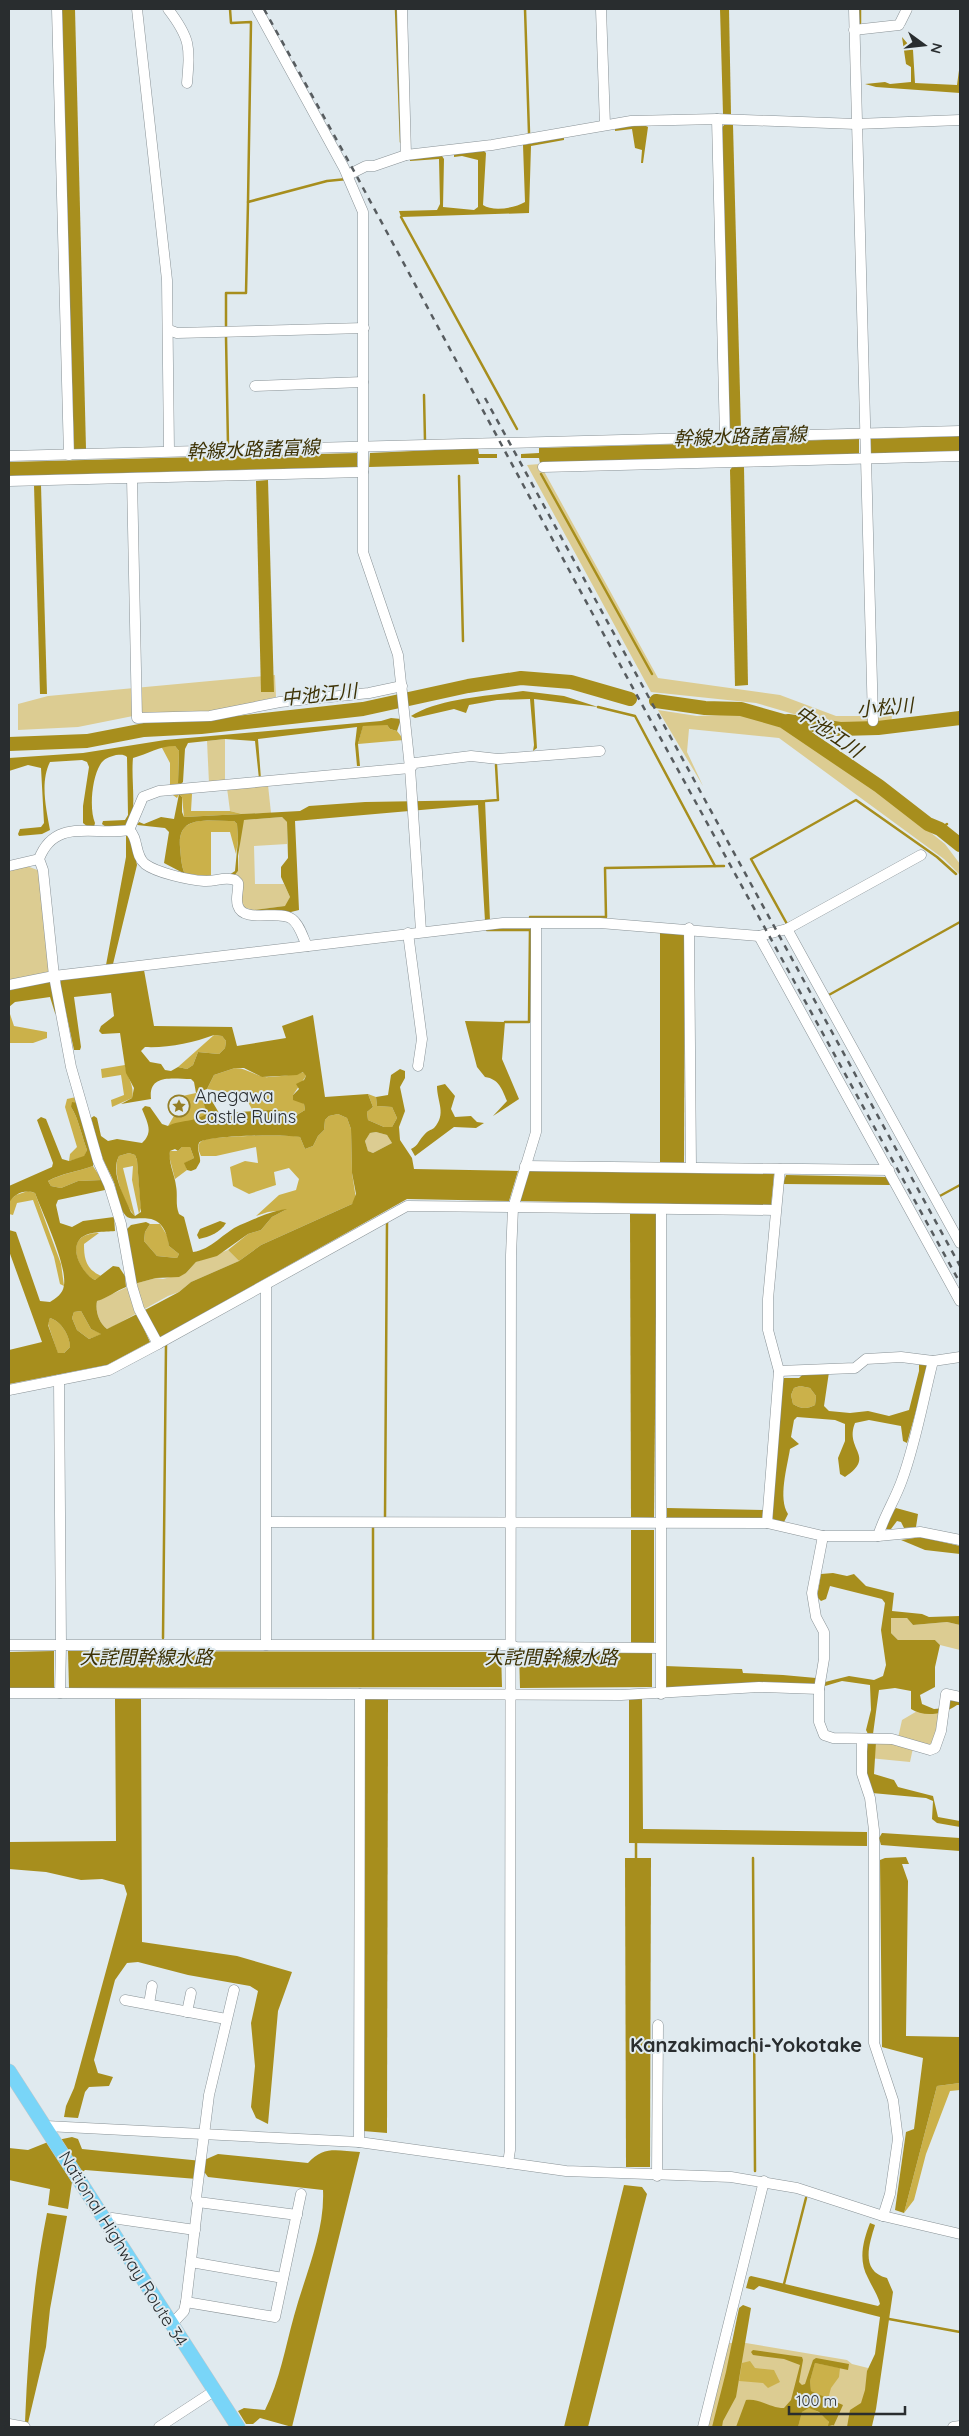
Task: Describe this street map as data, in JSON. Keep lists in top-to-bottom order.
{
  "streets": {
    "highway": ["National Highway Route 34"]
  },
  "districts": ["Kanzakimachi-Yokotake"],
  "water": [
    "幹線水路諸富線",
    "中池江川",
    "小松川",
    "大詫間幹線水路"
  ],
  "places": {
    "place": ["Anegawa Castle Ruins"]
  },
  "scale_bar": "100 m",
  "north": "right"
}
